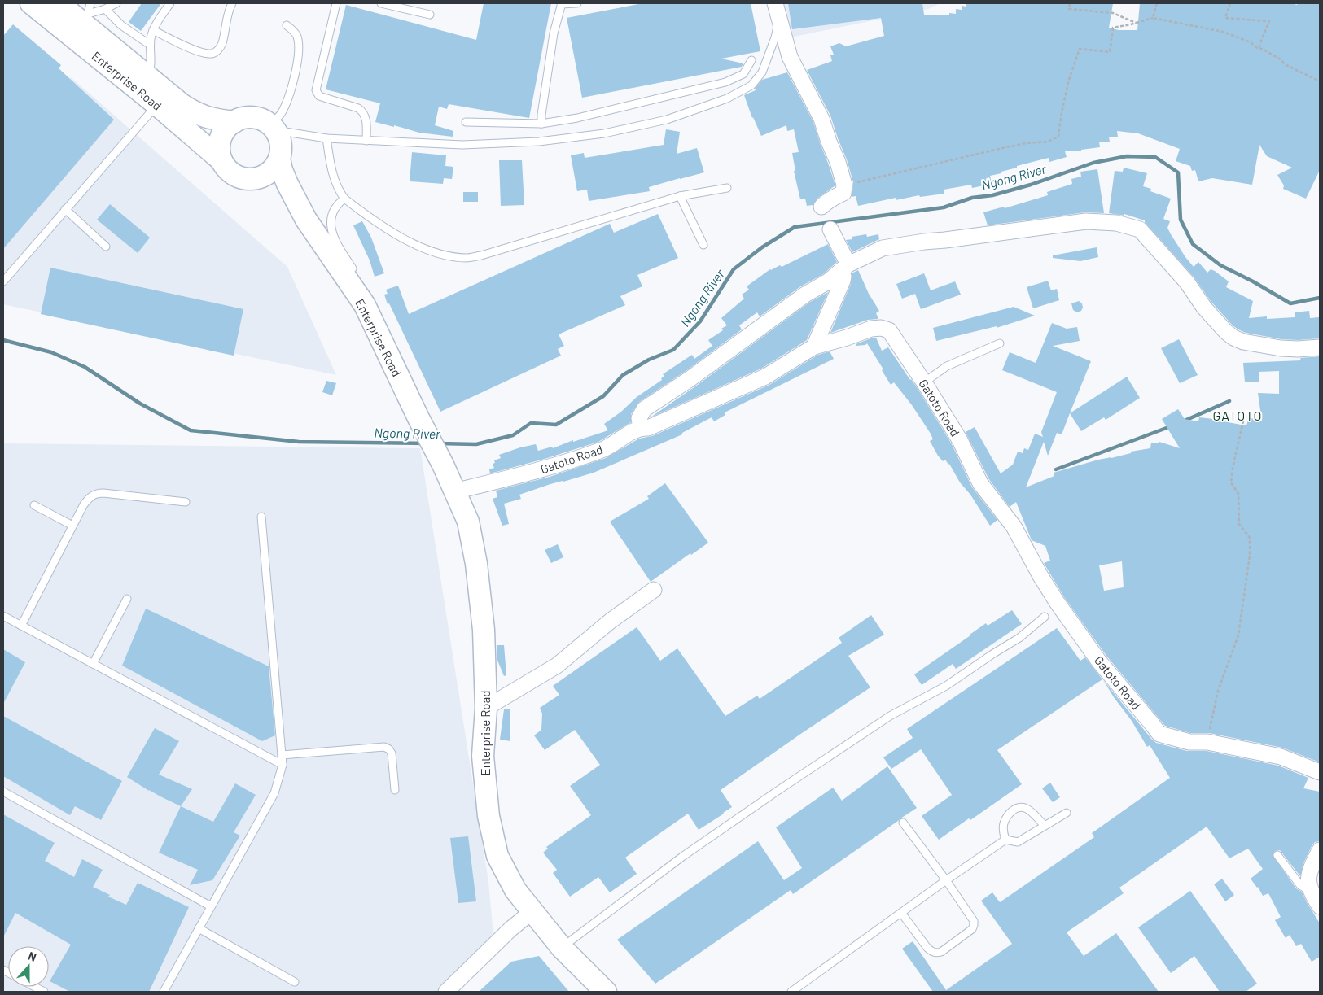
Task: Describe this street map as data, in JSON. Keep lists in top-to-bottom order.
{
  "streets": {
    "main road": ["Enterprise Road"],
    "street": ["Gatoto Road"]
  },
  "crossings": [
    ["Enterprise Road", "Gatoto Road"]
  ],
  "districts": ["GATOTO"],
  "water": ["Ngong River"],
  "north": "top"
}
